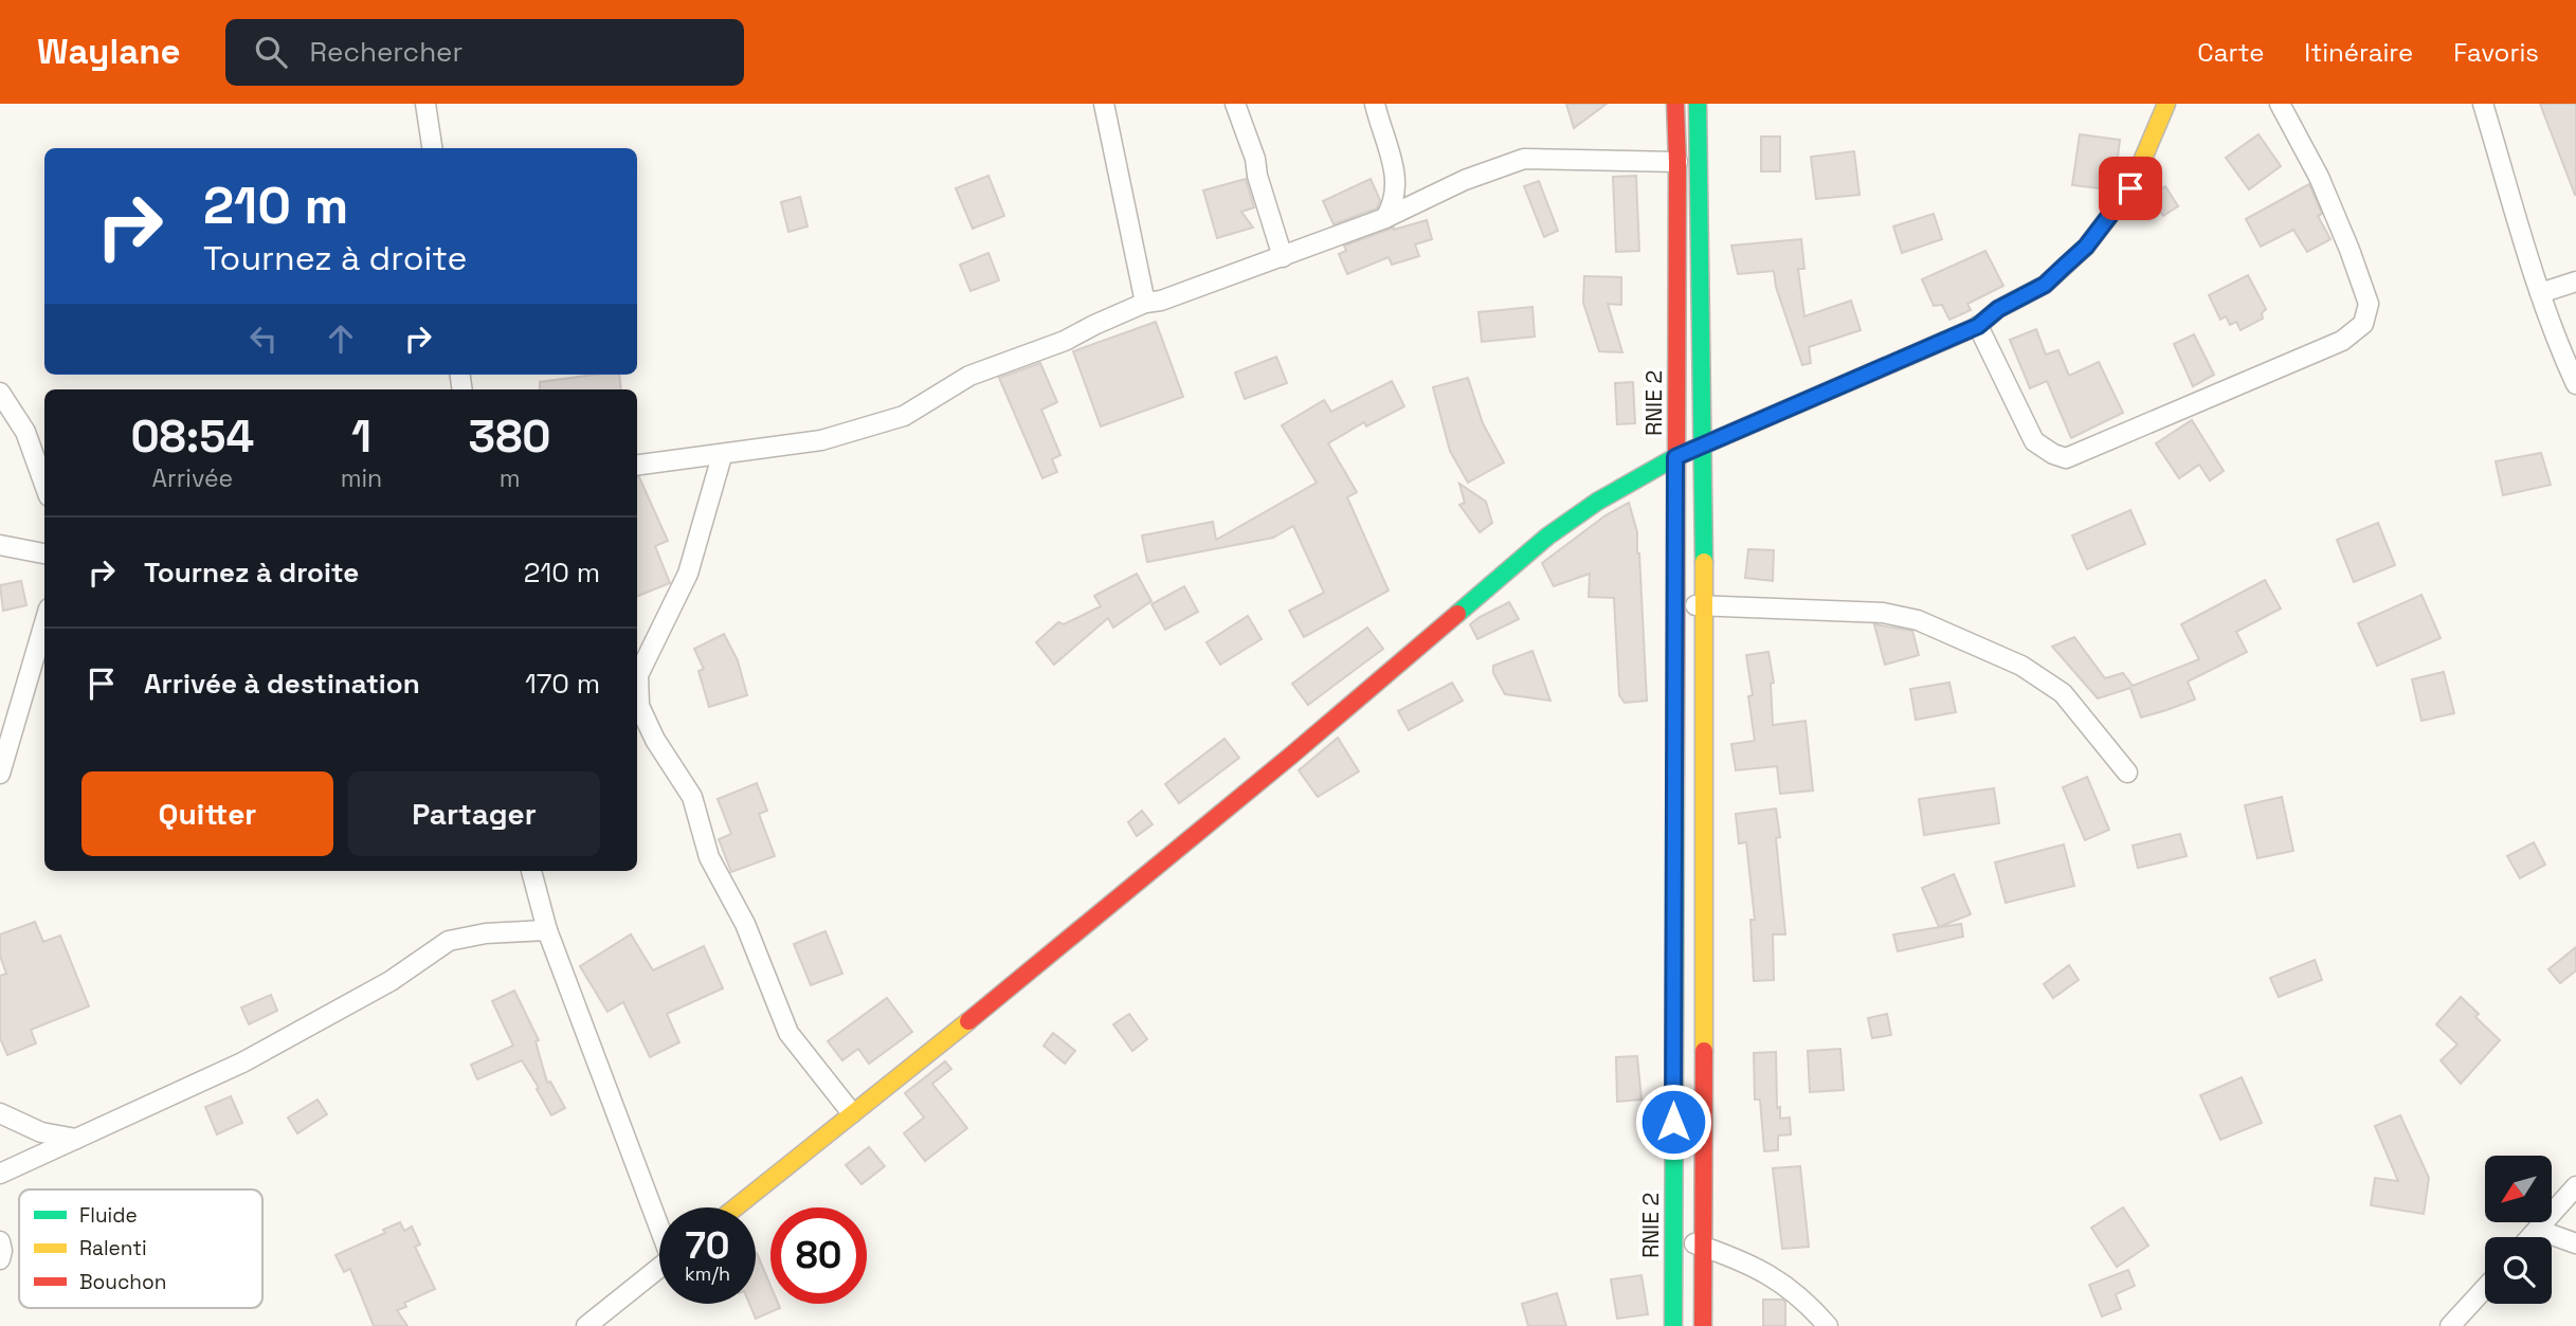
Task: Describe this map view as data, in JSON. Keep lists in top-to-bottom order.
{
  "streets": {
    "main road": ["RNIE 2"]
  },
  "legend": ["Fluide", "Ralenti", "Bouchon"],
  "north": "bottom left",
  "page": {
    "header": "Waylane",
    "search": "Rechercher",
    "nav": ["Carte", "Itinéraire", "Favoris"],
    "turn": ["210 m", "Tournez à droite"],
    "eta": [
      "08:54",
      "Arrivée",
      "1",
      "min",
      "380",
      "m"
    ],
    "list": [
      {
        "name": "Tournez à droite",
        "value": "210 m"
      },
      {
        "name": "Arrivée à destination",
        "value": "170 m"
      }
    ],
    "buttons": ["Quitter", "Partager"],
    "speed": "70 km/h",
    "limit": "80"
  }
}
